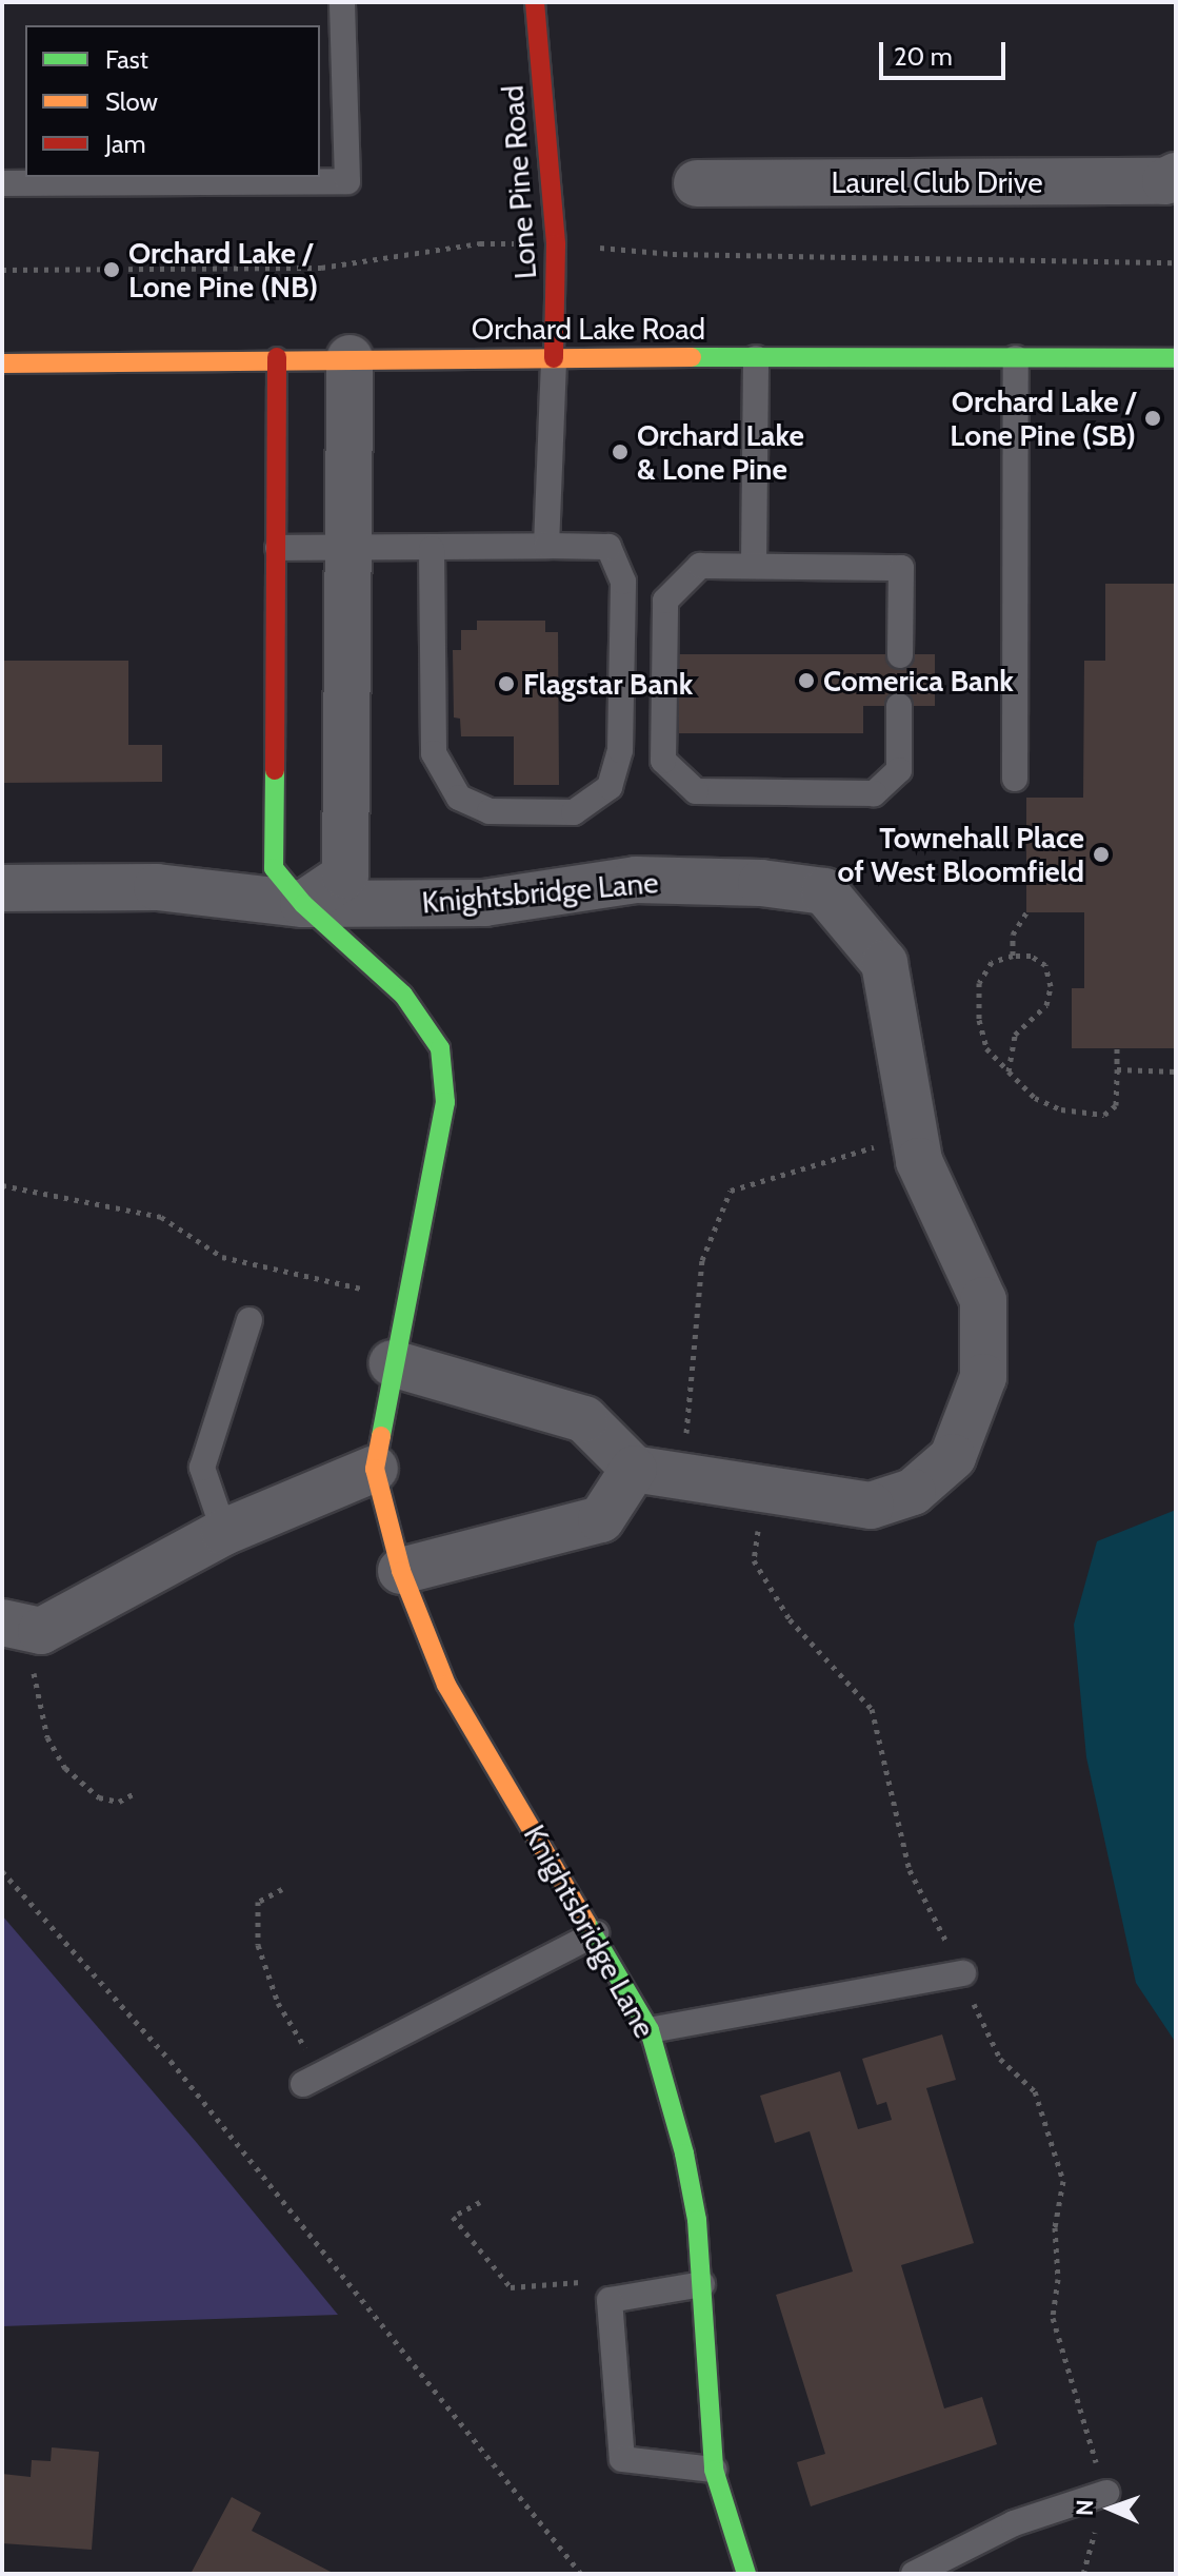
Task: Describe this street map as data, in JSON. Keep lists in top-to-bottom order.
{
  "streets": {
    "street": [
      "Lone Pine Road",
      "Laurel Club Drive",
      "Orchard Lake Road",
      "Knightsbridge Lane"
    ]
  },
  "crossings": [
    ["Lone Pine Road", "Orchard Lake Road"],
    ["Orchard Lake Road", "Knightsbridge Lane"]
  ],
  "places": [
    "Orchard Lake / Lone Pine (NB)",
    "Orchard Lake / Lone Pine (SB)",
    "Orchard Lake & Lone Pine",
    "Comerica Bank",
    "Flagstar Bank",
    "Townehall Place of West Bloomfield"
  ],
  "legend": ["Fast", "Slow", "Jam"],
  "scale_bar": "20 m",
  "north": "left"
}
